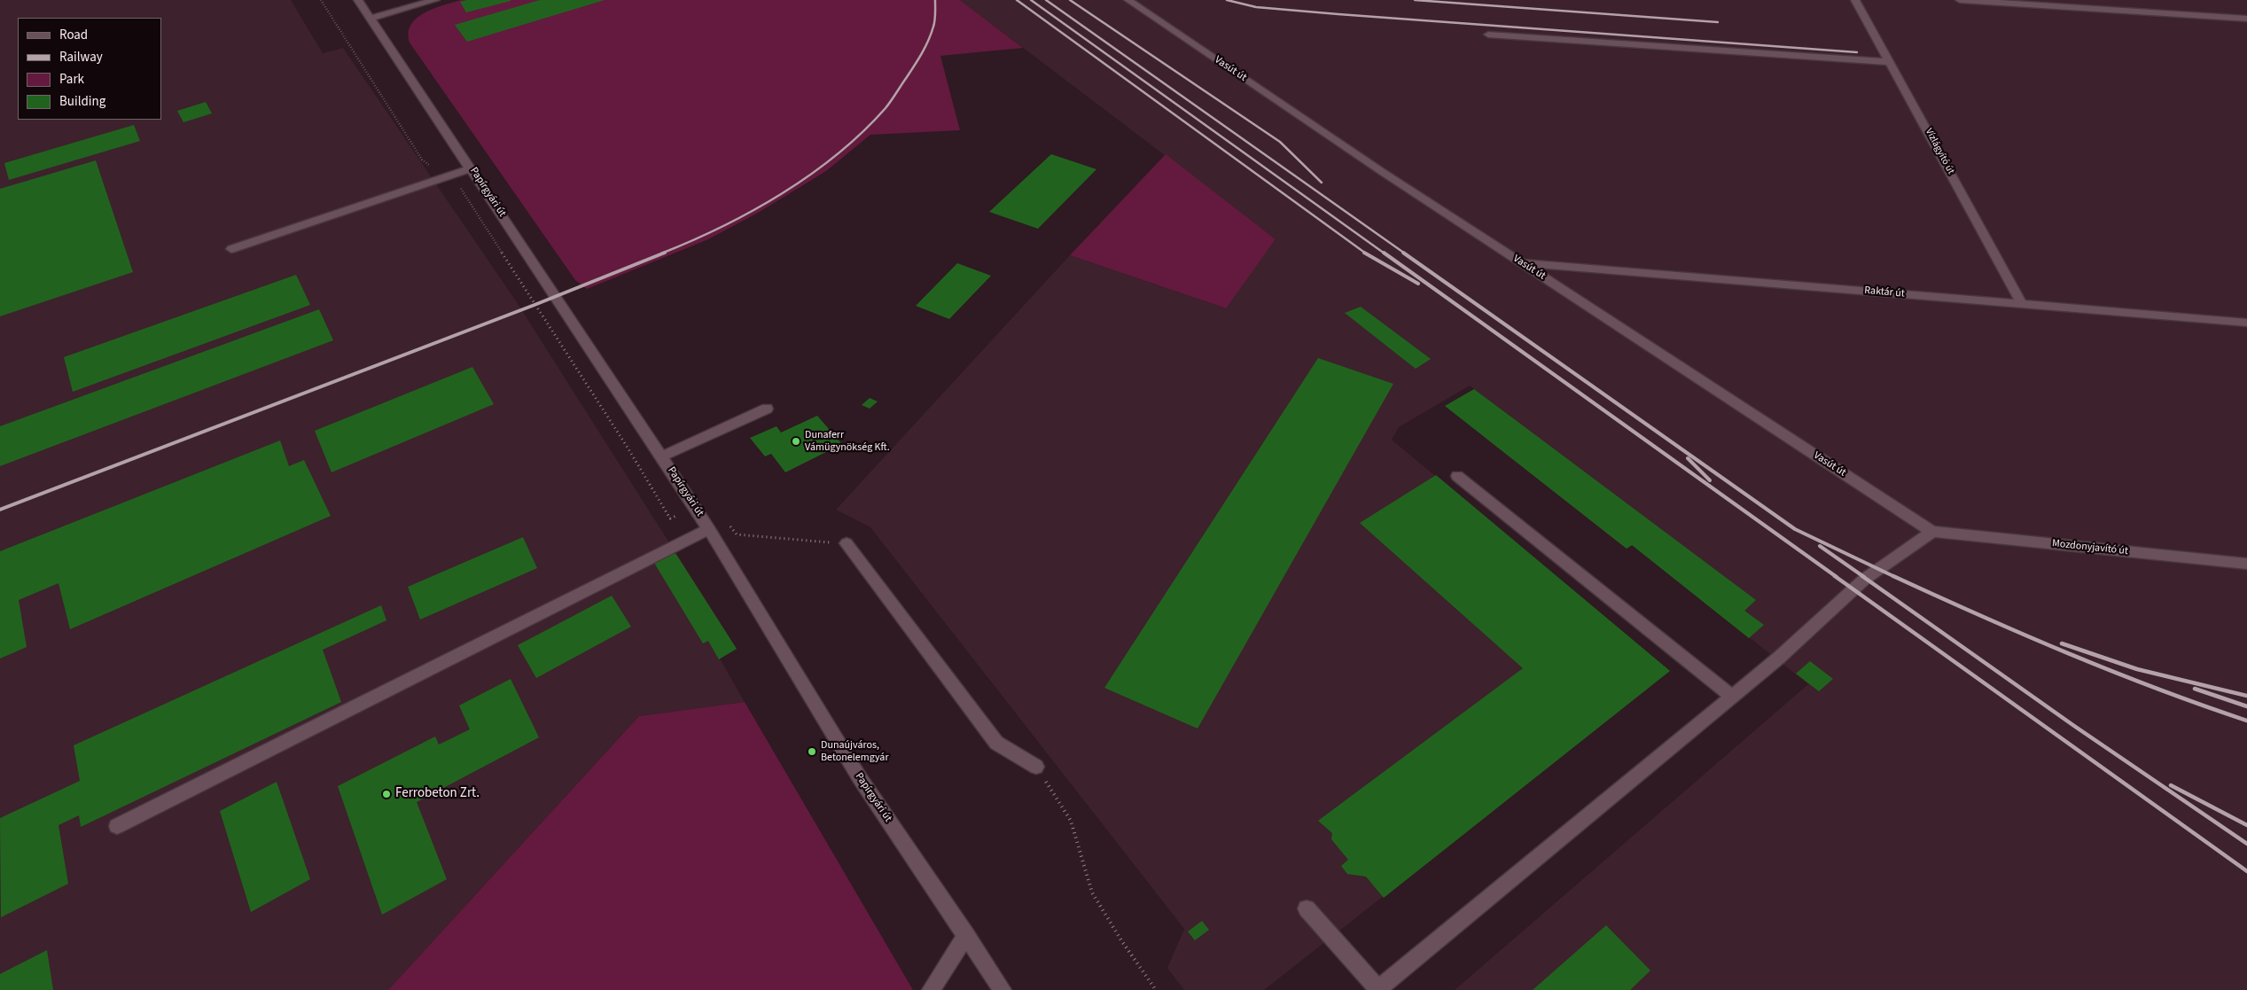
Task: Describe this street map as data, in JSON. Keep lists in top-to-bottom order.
{
  "streets": {
    "street": [
      "Vasút út",
      "Vízlágyító út",
      "Papírgyári út",
      "Raktár út",
      "Mozdonyjavító út"
    ]
  },
  "crossings": [
    ["Vasút út", "Raktár út"],
    ["Vasút út", "Mozdonyjavító út"],
    ["Vízlágyító út", "Raktár út"]
  ],
  "places": ["Dunaferr Vámügynökség Kft.", "Dunaújváros, Betonelemgyár", "Ferrobeton Zrt."],
  "legend": [
    "Road",
    "Railway",
    "Park",
    "Building"
  ]
}
